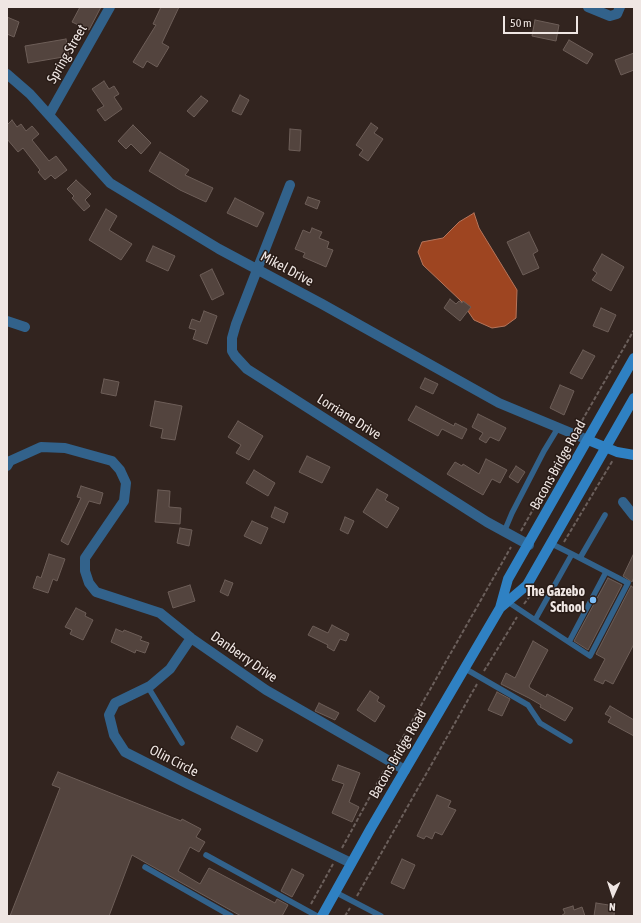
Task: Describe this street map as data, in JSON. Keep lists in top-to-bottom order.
{
  "streets": {
    "main road": ["Bacons Bridge Road"],
    "street": [
      "Spring Street",
      "Mikel Drive",
      "Lorriane Drive",
      "Danberry Drive",
      "Olin Circle"
    ]
  },
  "crossings": [
    ["Spring Street", "Mikel Drive"],
    ["Mikel Drive", "Lorriane Drive"],
    ["Mikel Drive", "Bacons Bridge Road"],
    ["Lorriane Drive", "Bacons Bridge Road"],
    ["Bacons Bridge Road", "Danberry Drive"],
    ["Bacons Bridge Road", "Olin Circle"],
    ["Danberry Drive", "Olin Circle"]
  ],
  "places": ["The Gazebo School"],
  "scale_bar": "50 m",
  "north": "bottom"
}
